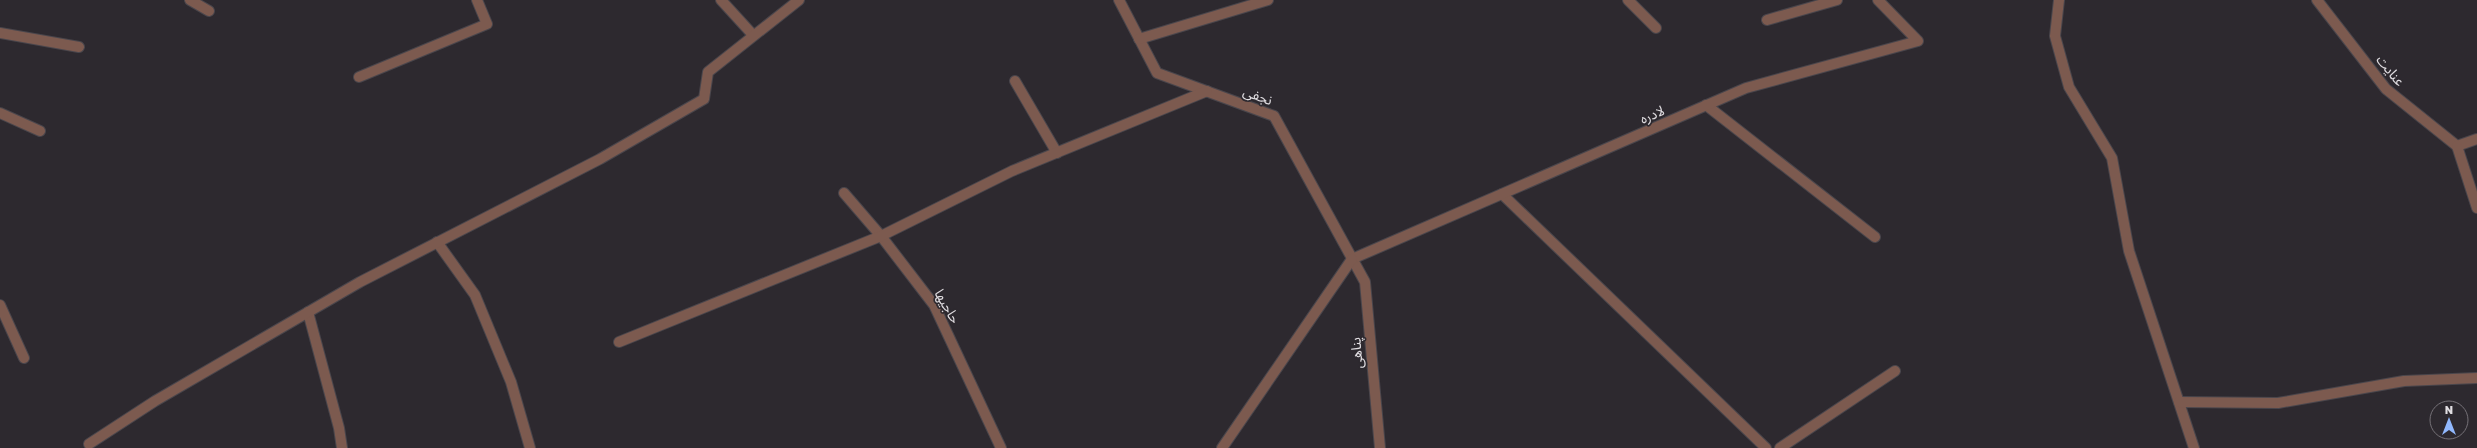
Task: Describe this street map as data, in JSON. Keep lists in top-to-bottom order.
{
  "streets": {
    "street": [
      "عنایت",
      "نجفی",
      "لادره",
      "حاجیها",
      "پناهی"
    ]
  },
  "crossings": [
    ["نجفی", "لادره"],
    ["نجفی", "پناهی"],
    ["لادره", "پناهی"]
  ],
  "north": "top"
}
